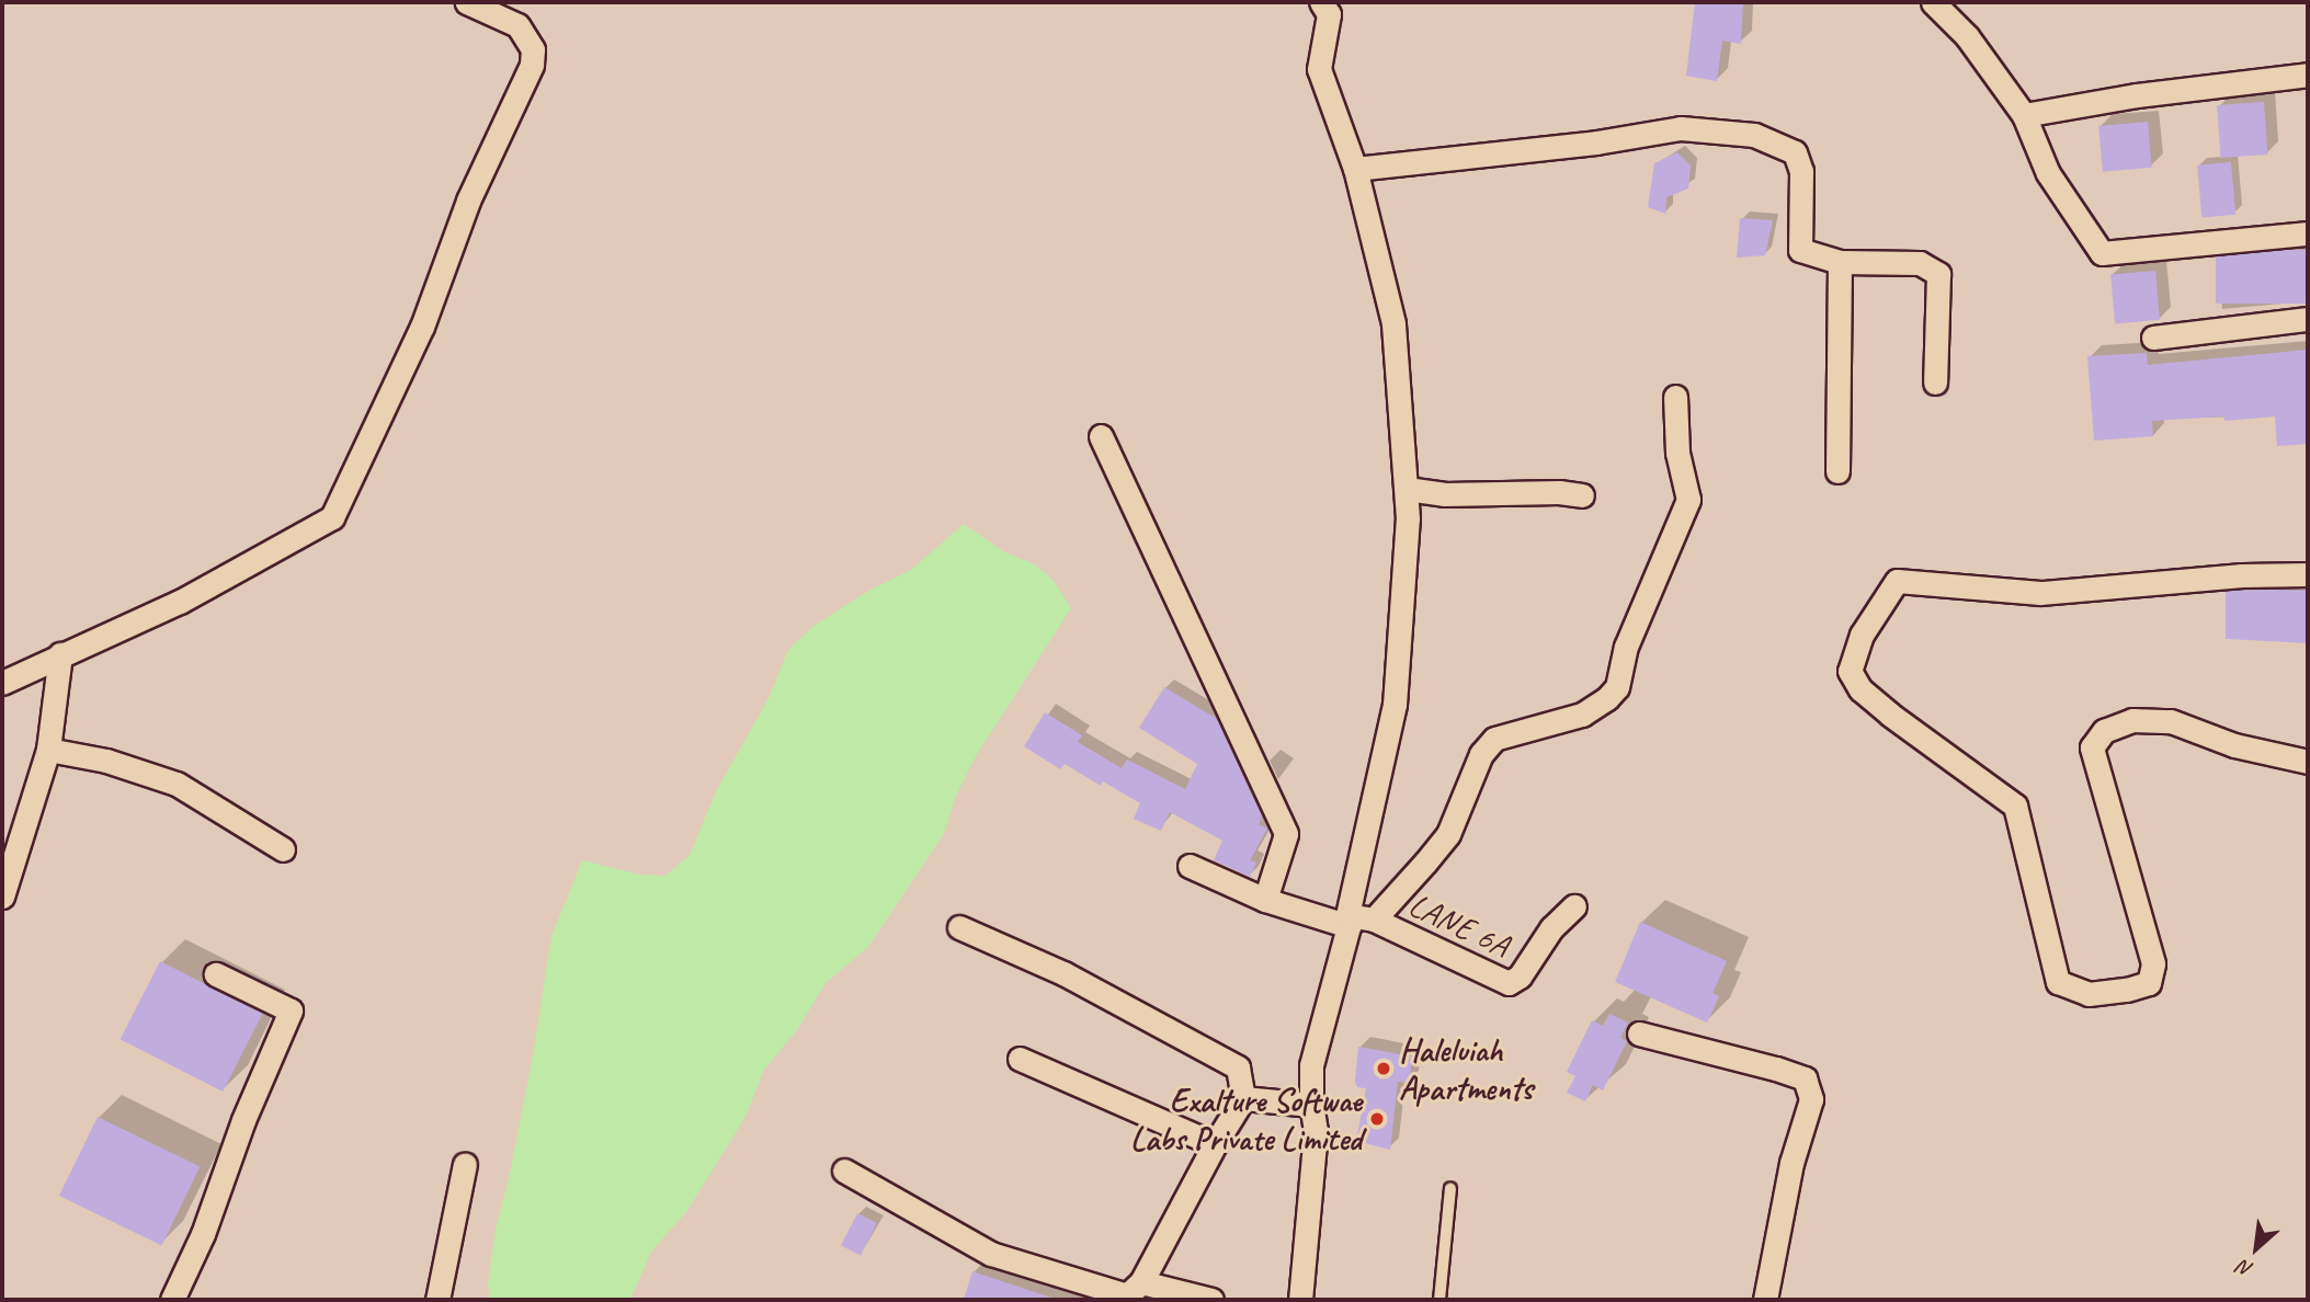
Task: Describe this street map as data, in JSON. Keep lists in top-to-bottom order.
{
  "streets": {
    "street": ["LANE 6A"]
  },
  "places": ["Haleluiah Apartments", "Exalture Softwae Labs Private Limited"],
  "north": "bottom left"
}
